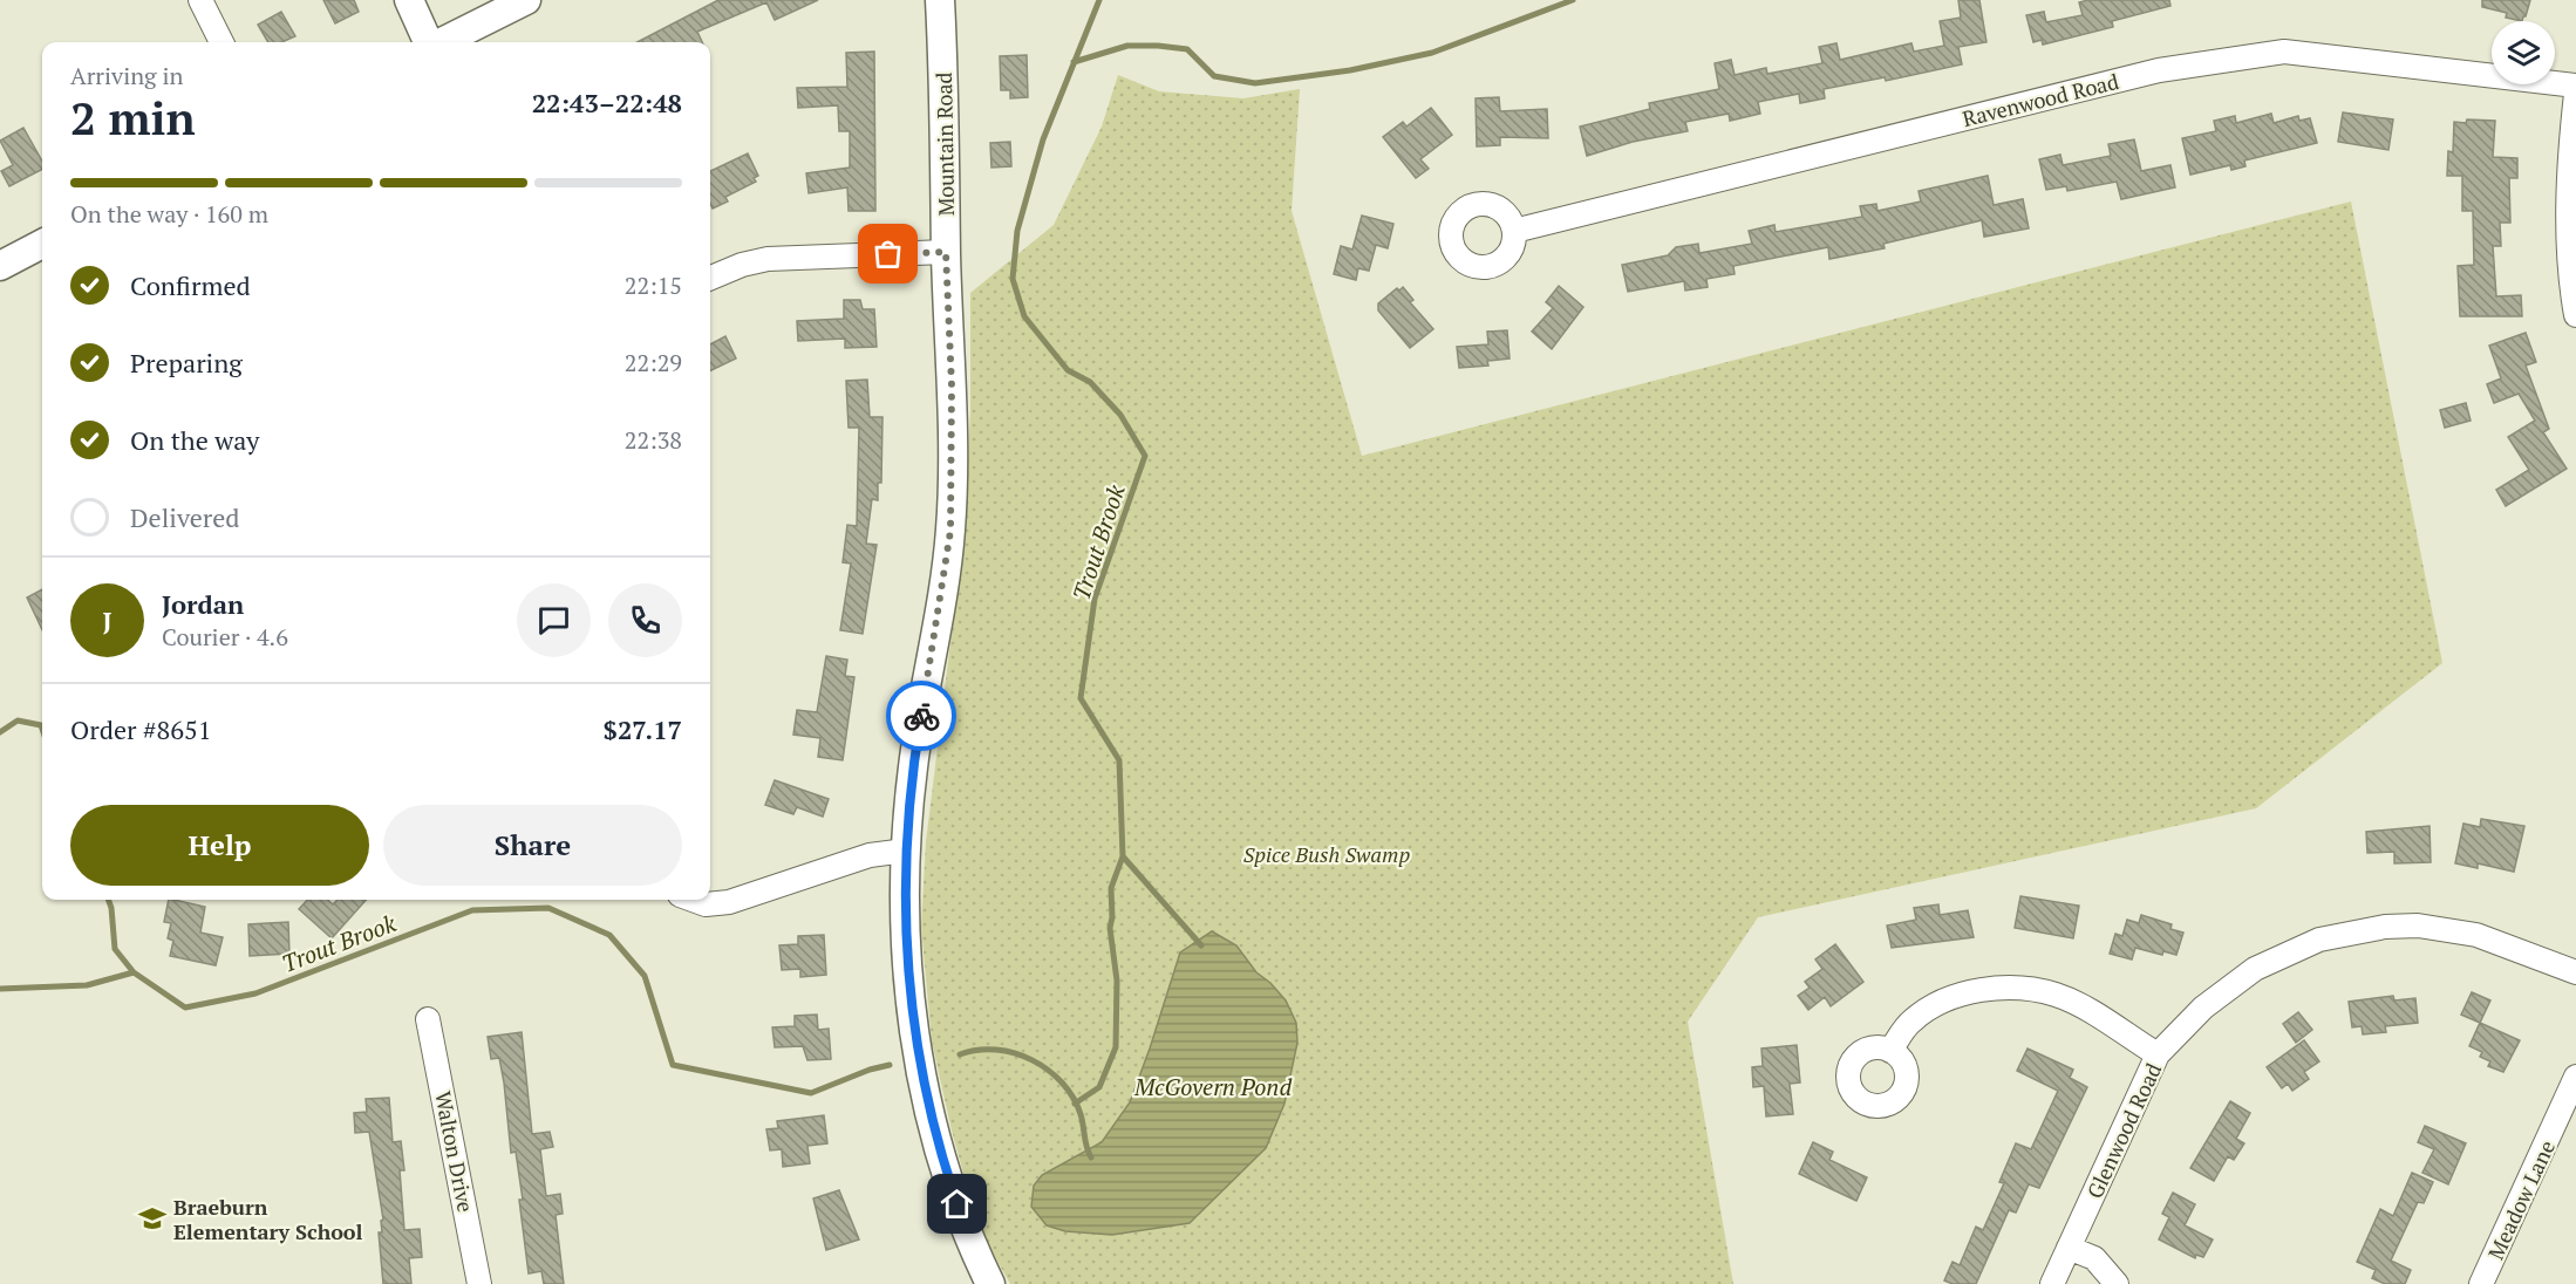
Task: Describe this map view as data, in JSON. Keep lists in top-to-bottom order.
{
  "streets": {
    "main road": ["Mountain Road"],
    "street": [
      "Ravenwood Road",
      "Glenwood Road",
      "Walton Drive",
      "Meadow Lane"
    ]
  },
  "water": ["Trout Brook", "McGovern Pond"],
  "parks": ["Spice Bush Swamp"],
  "places": {
    "school or university": ["Braeburn Elementary School"]
  },
  "page": {
    "heading": ["2 min", "Arriving in", "22:43–22:48"],
    "panel": [
      "Jordan",
      "Courier · 4.6",
      "Order #8651",
      "$27.17"
    ],
    "bar": "On the way · 160 m",
    "list": [
      ["Confirmed", "22:15"],
      ["Preparing", "22:29"],
      ["On the way", "22:38"],
      "Delivered"
    ],
    "round": "J",
    "buttons": ["Help", "Share"]
  }
}
